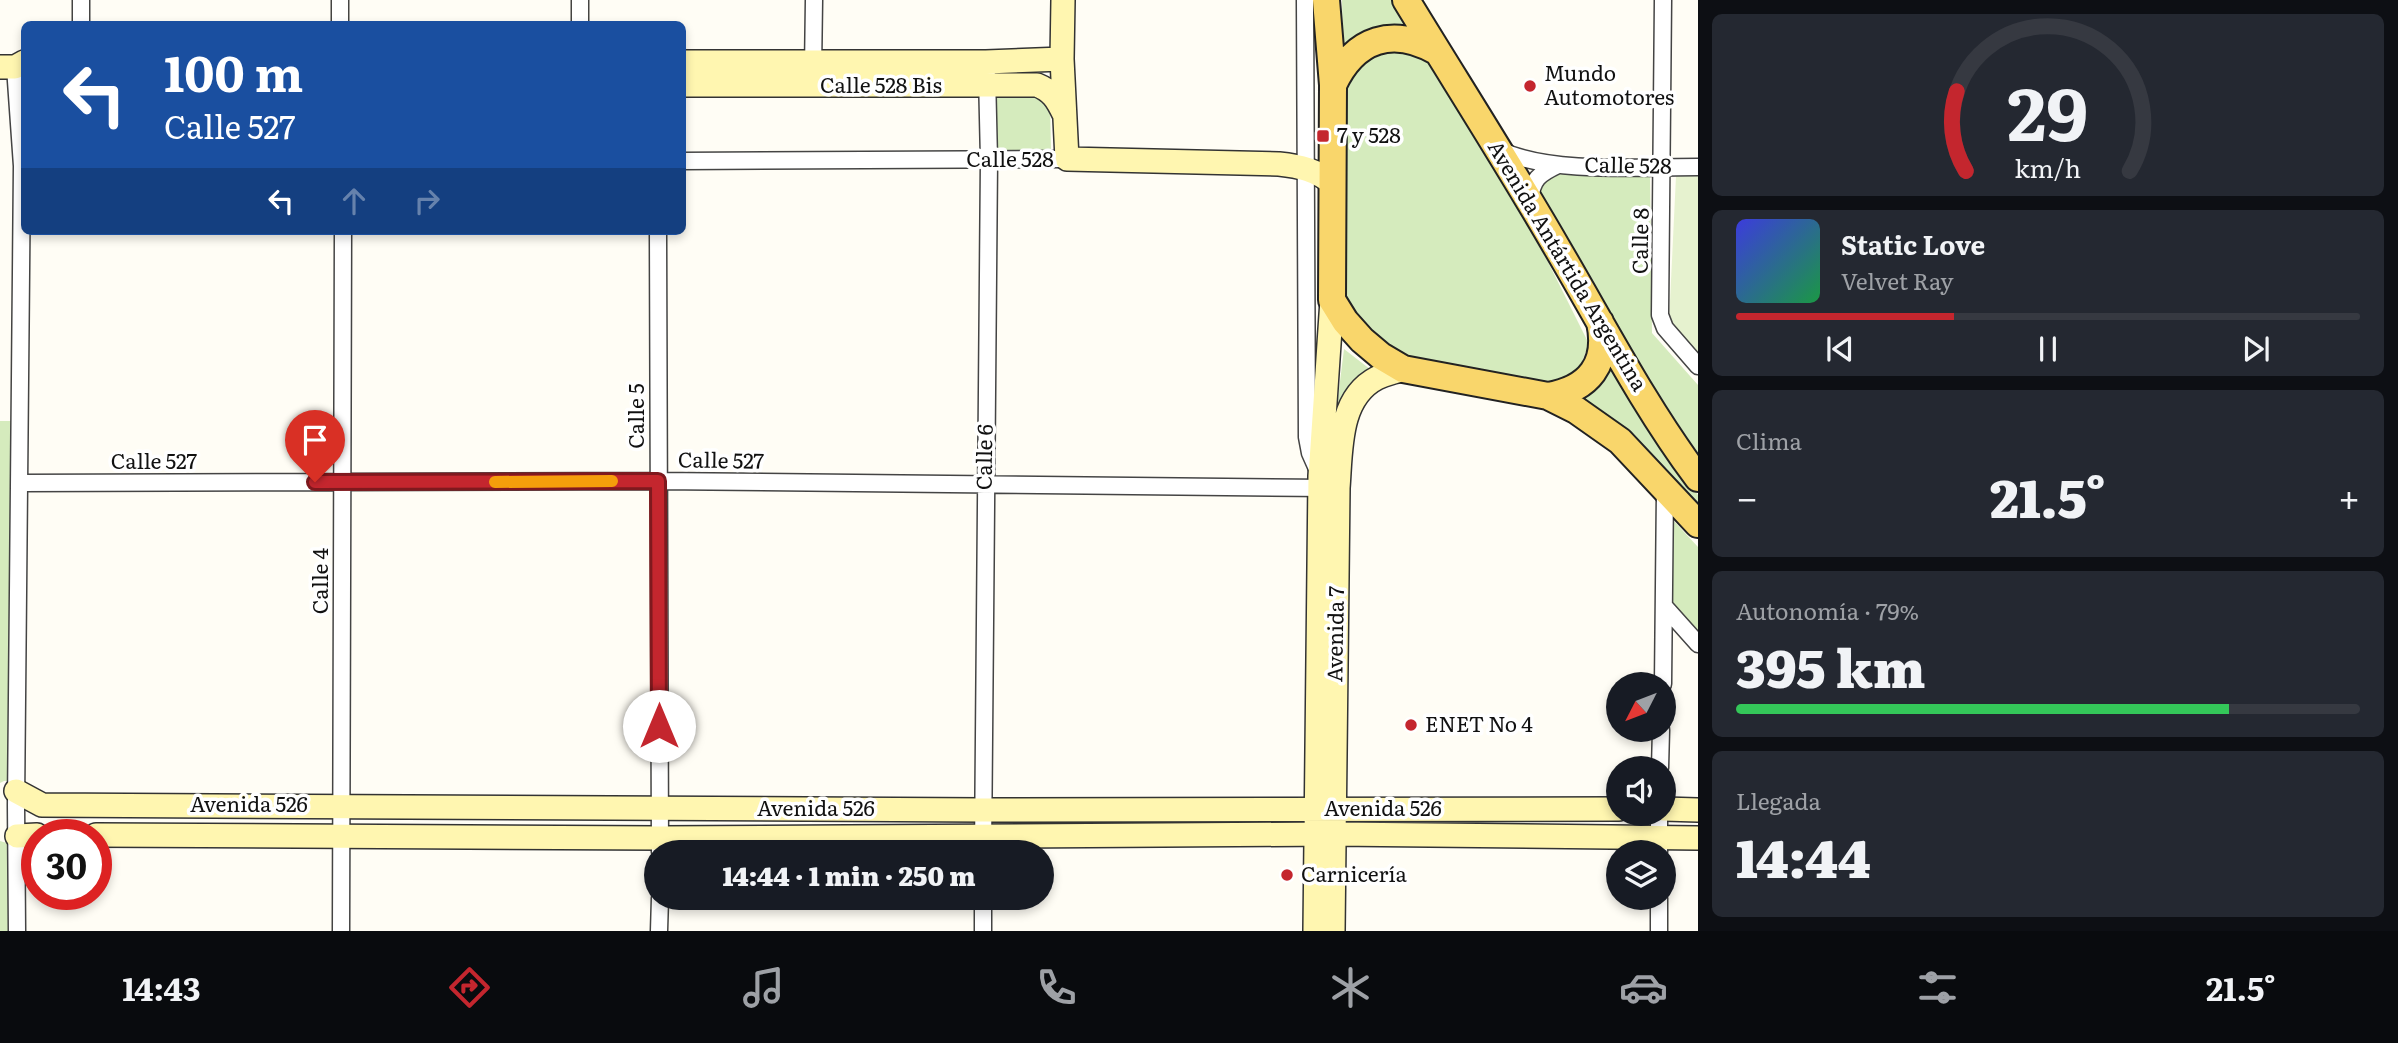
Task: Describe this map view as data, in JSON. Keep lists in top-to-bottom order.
{
  "streets": {
    "main road": [
      "Calle 528 Bis",
      "Calle 528",
      "Avenida Antártida Argentina",
      "Avenida 7",
      "Avenida 526"
    ],
    "street": [
      "Calle 8",
      "Calle 5",
      "Calle 6",
      "Calle 527",
      "Calle 4"
    ]
  },
  "crossings": [
    ["Calle 528 Bis", "Calle 6"],
    ["Calle 528", "Calle 8"],
    ["Calle 528", "Avenida Antártida Argentina"],
    ["Calle 528", "Calle 6"],
    ["Calle 528", "Avenida 7"],
    ["Calle 5", "Calle 527"],
    ["Calle 5", "Avenida 526"],
    ["Calle 6", "Calle 527"],
    ["Calle 6", "Avenida 526"],
    ["Calle 527", "Calle 4"],
    ["Calle 527", "Avenida 7"],
    ["Calle 4", "Avenida 526"],
    ["Avenida 7", "Avenida 526"]
  ],
  "places": {
    "other": ["Mundo Automotores", "ENET No 4", "Carnicería"],
    "transit": ["7 y 528"]
  },
  "north": "bottom left",
  "page": {
    "turn": ["100 m", "Calle 527"],
    "song": ["Static Love", "Velvet Ray"],
    "tile": [
      "Clima",
      ["Autonomía · 79%", "395 km"],
      ["Llegada", "14:44"]
    ],
    "heat": ["−", "21.5°", "+"],
    "limit": "30",
    "trip": "14:44 · 1 min · 250 m",
    "tabs": ["14:43", "21.5°"],
    "gauge": ["29", "km/h"]
  }
}
